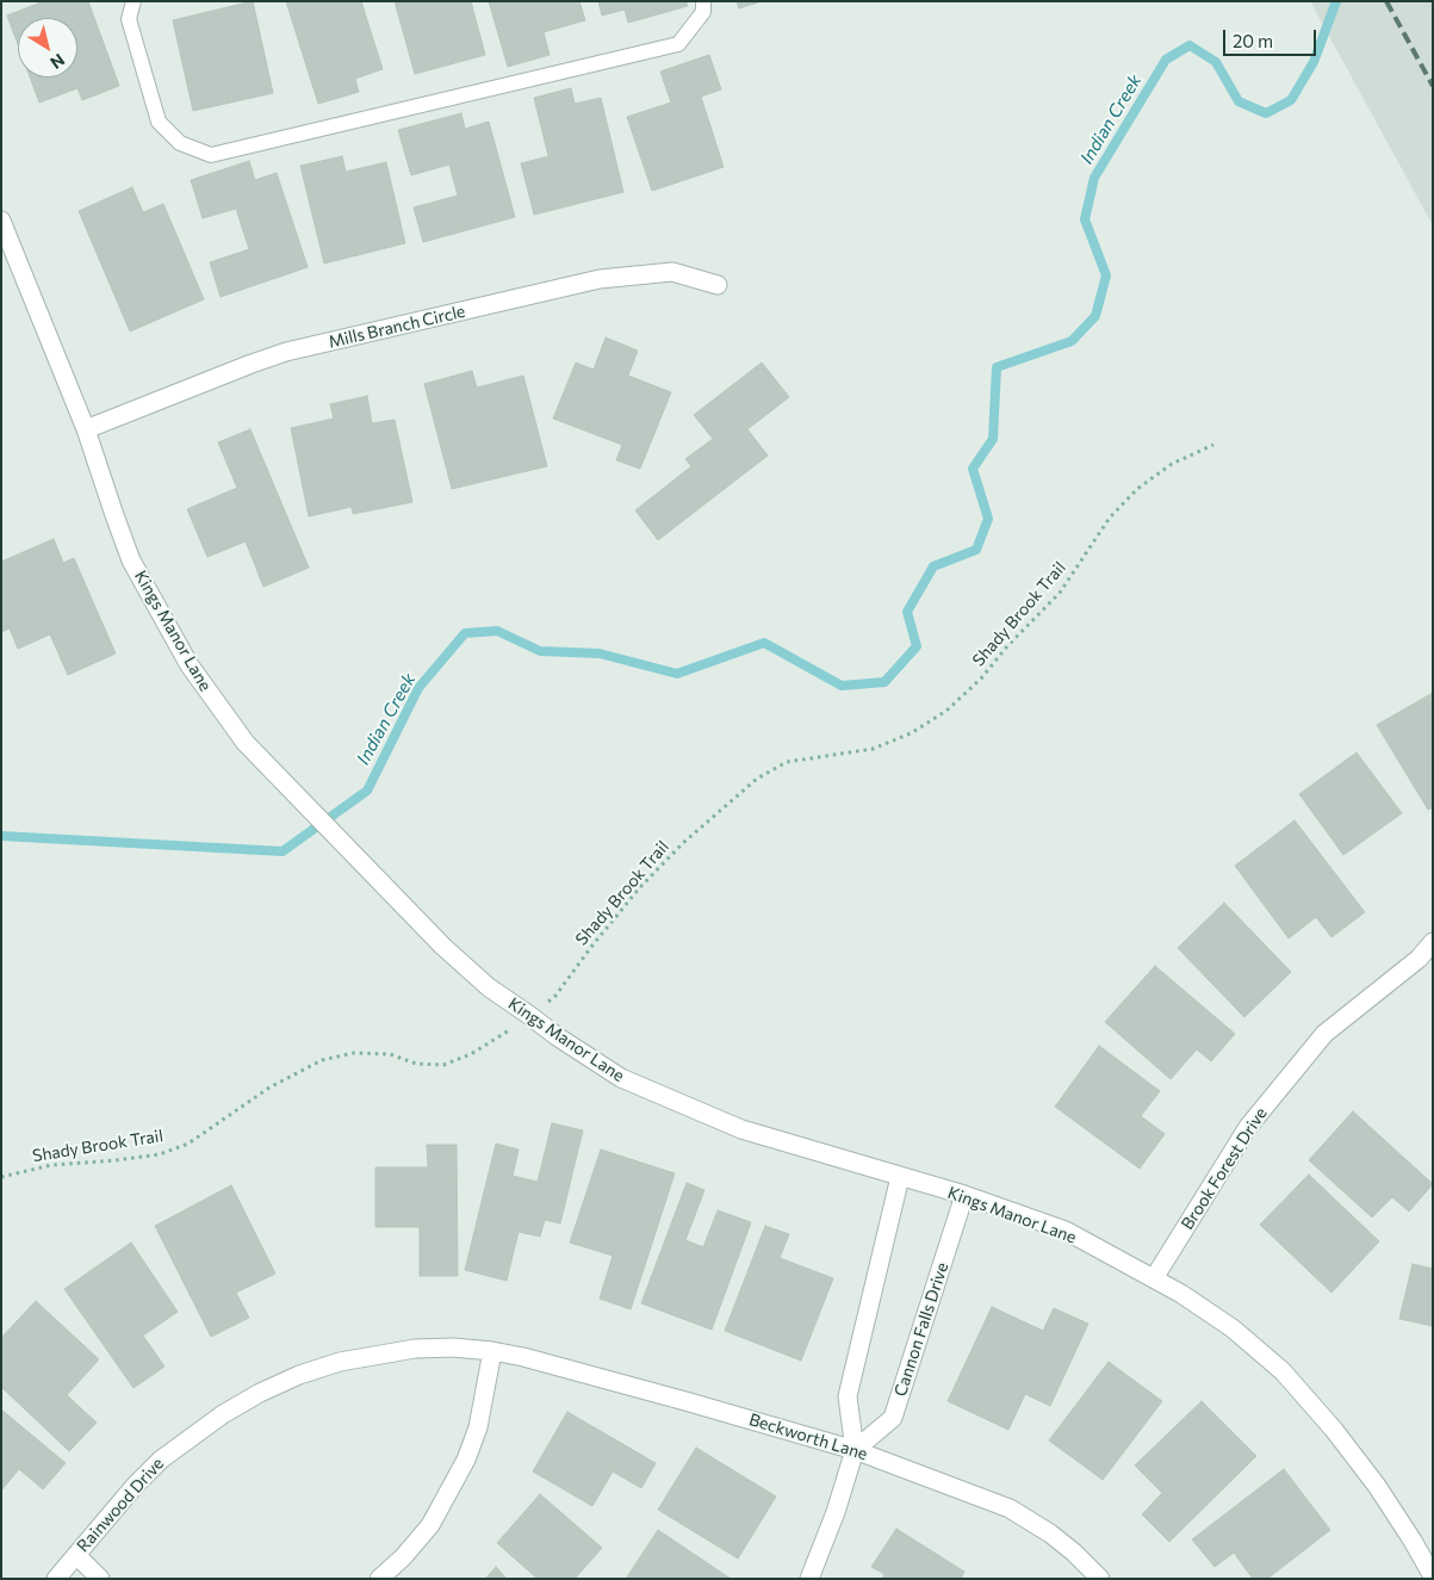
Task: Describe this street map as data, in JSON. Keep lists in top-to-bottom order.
{
  "streets": {
    "street": [
      "Mills Branch Circle",
      "Kings Manor Lane",
      "Brook Forest Drive",
      "Cannon Falls Drive",
      "Beckworth Lane",
      "Rainwood Drive"
    ],
    "path": ["Shady Brook Trail"]
  },
  "crossings": [
    ["Mills Branch Circle", "Kings Manor Lane"],
    ["Shady Brook Trail", "Kings Manor Lane"],
    ["Kings Manor Lane", "Brook Forest Drive"],
    ["Kings Manor Lane", "Cannon Falls Drive"],
    ["Cannon Falls Drive", "Beckworth Lane"],
    ["Beckworth Lane", "Rainwood Drive"]
  ],
  "water": ["Indian Creek"],
  "scale_bar": "20 m",
  "north": "bottom right"
}
